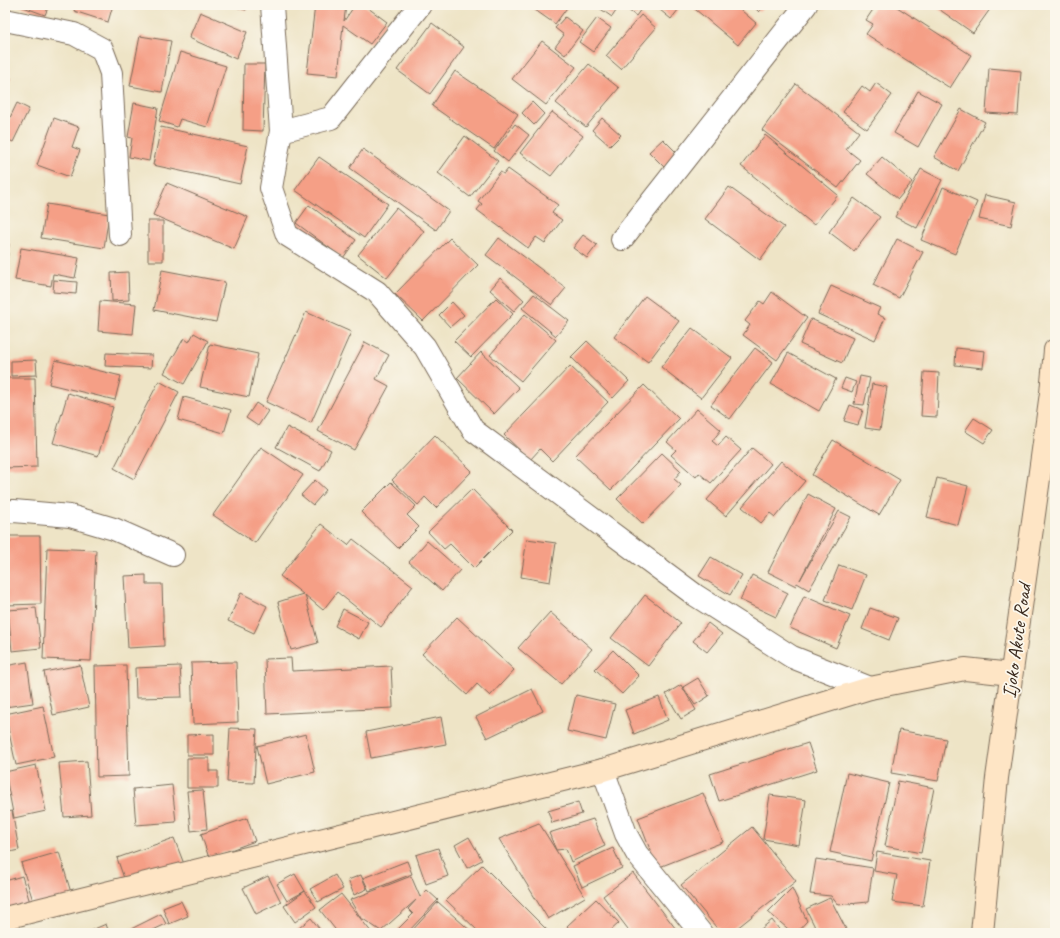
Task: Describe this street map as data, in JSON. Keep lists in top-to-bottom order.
{
  "streets": {
    "street": ["Ijoko Akute Road"]
  }
}
